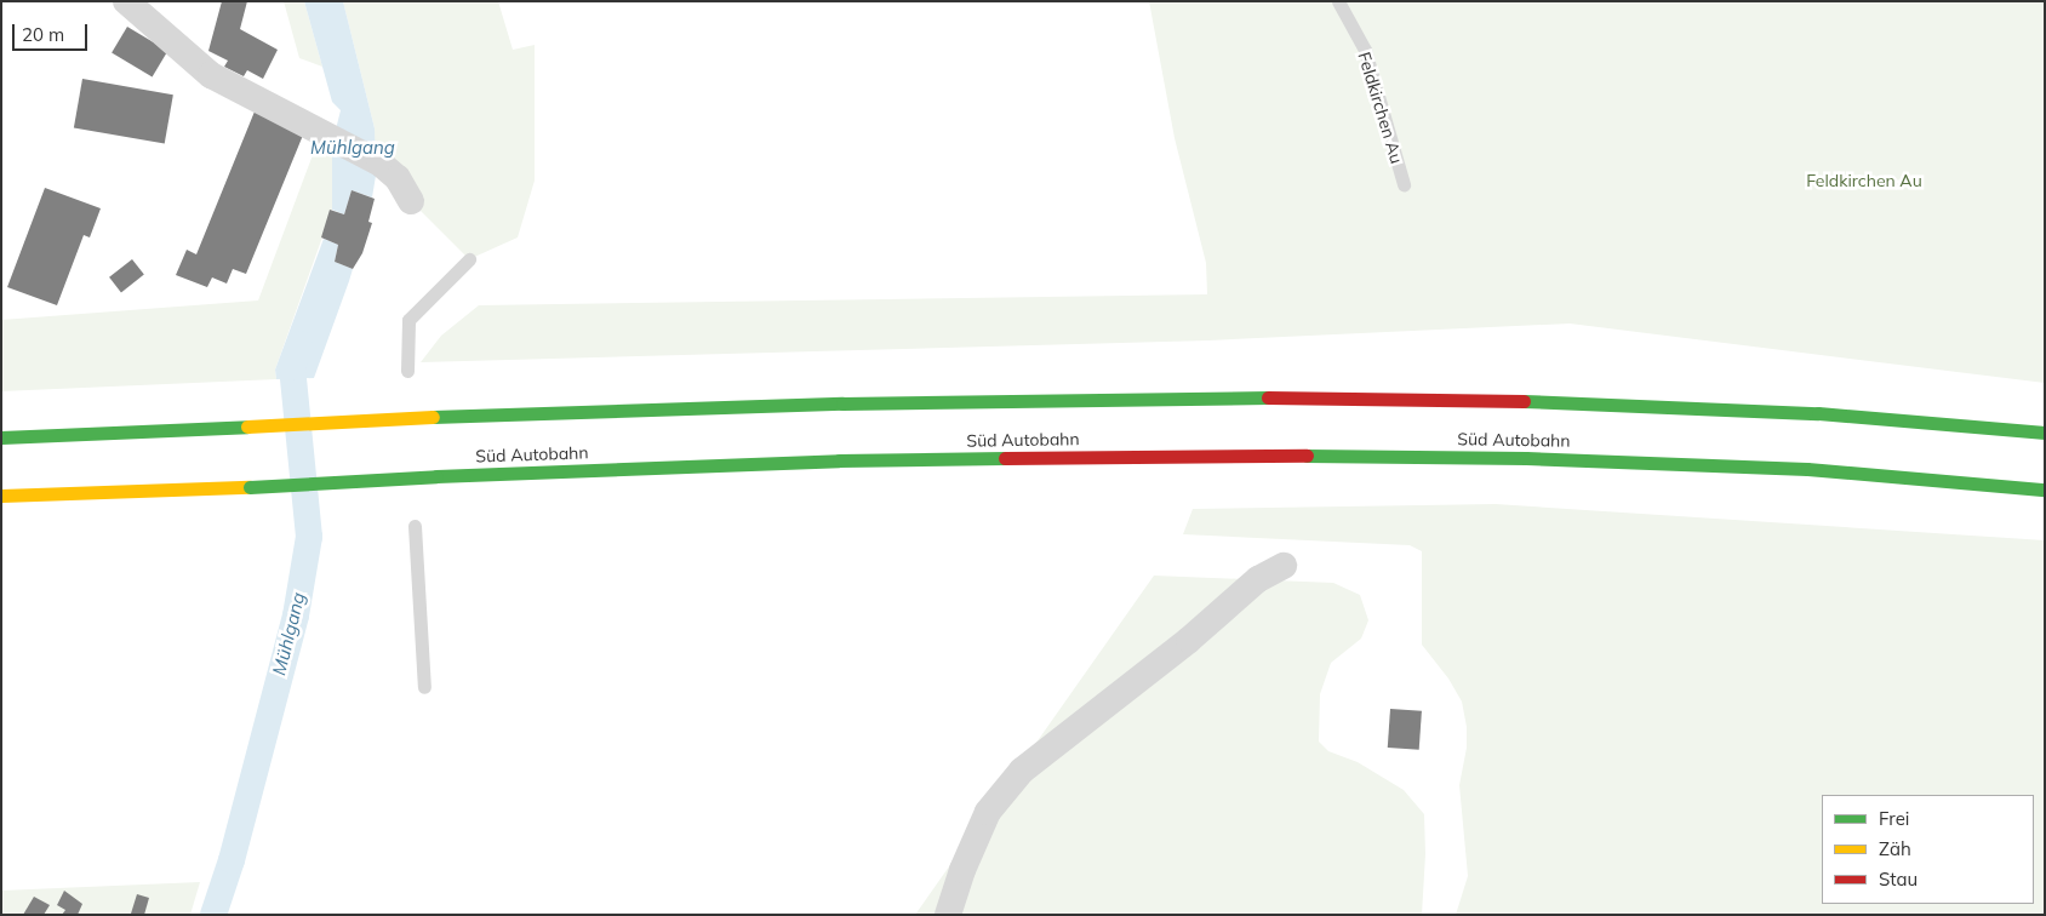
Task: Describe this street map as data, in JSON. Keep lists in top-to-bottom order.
{
  "streets": {
    "highway": ["Süd Autobahn"],
    "lane": ["Feldkirchen Au"]
  },
  "water": ["Mühlgang"],
  "parks": ["Feldkirchen Au"],
  "legend": ["Frei", "Zäh", "Stau"],
  "scale_bar": "20 m"
}
